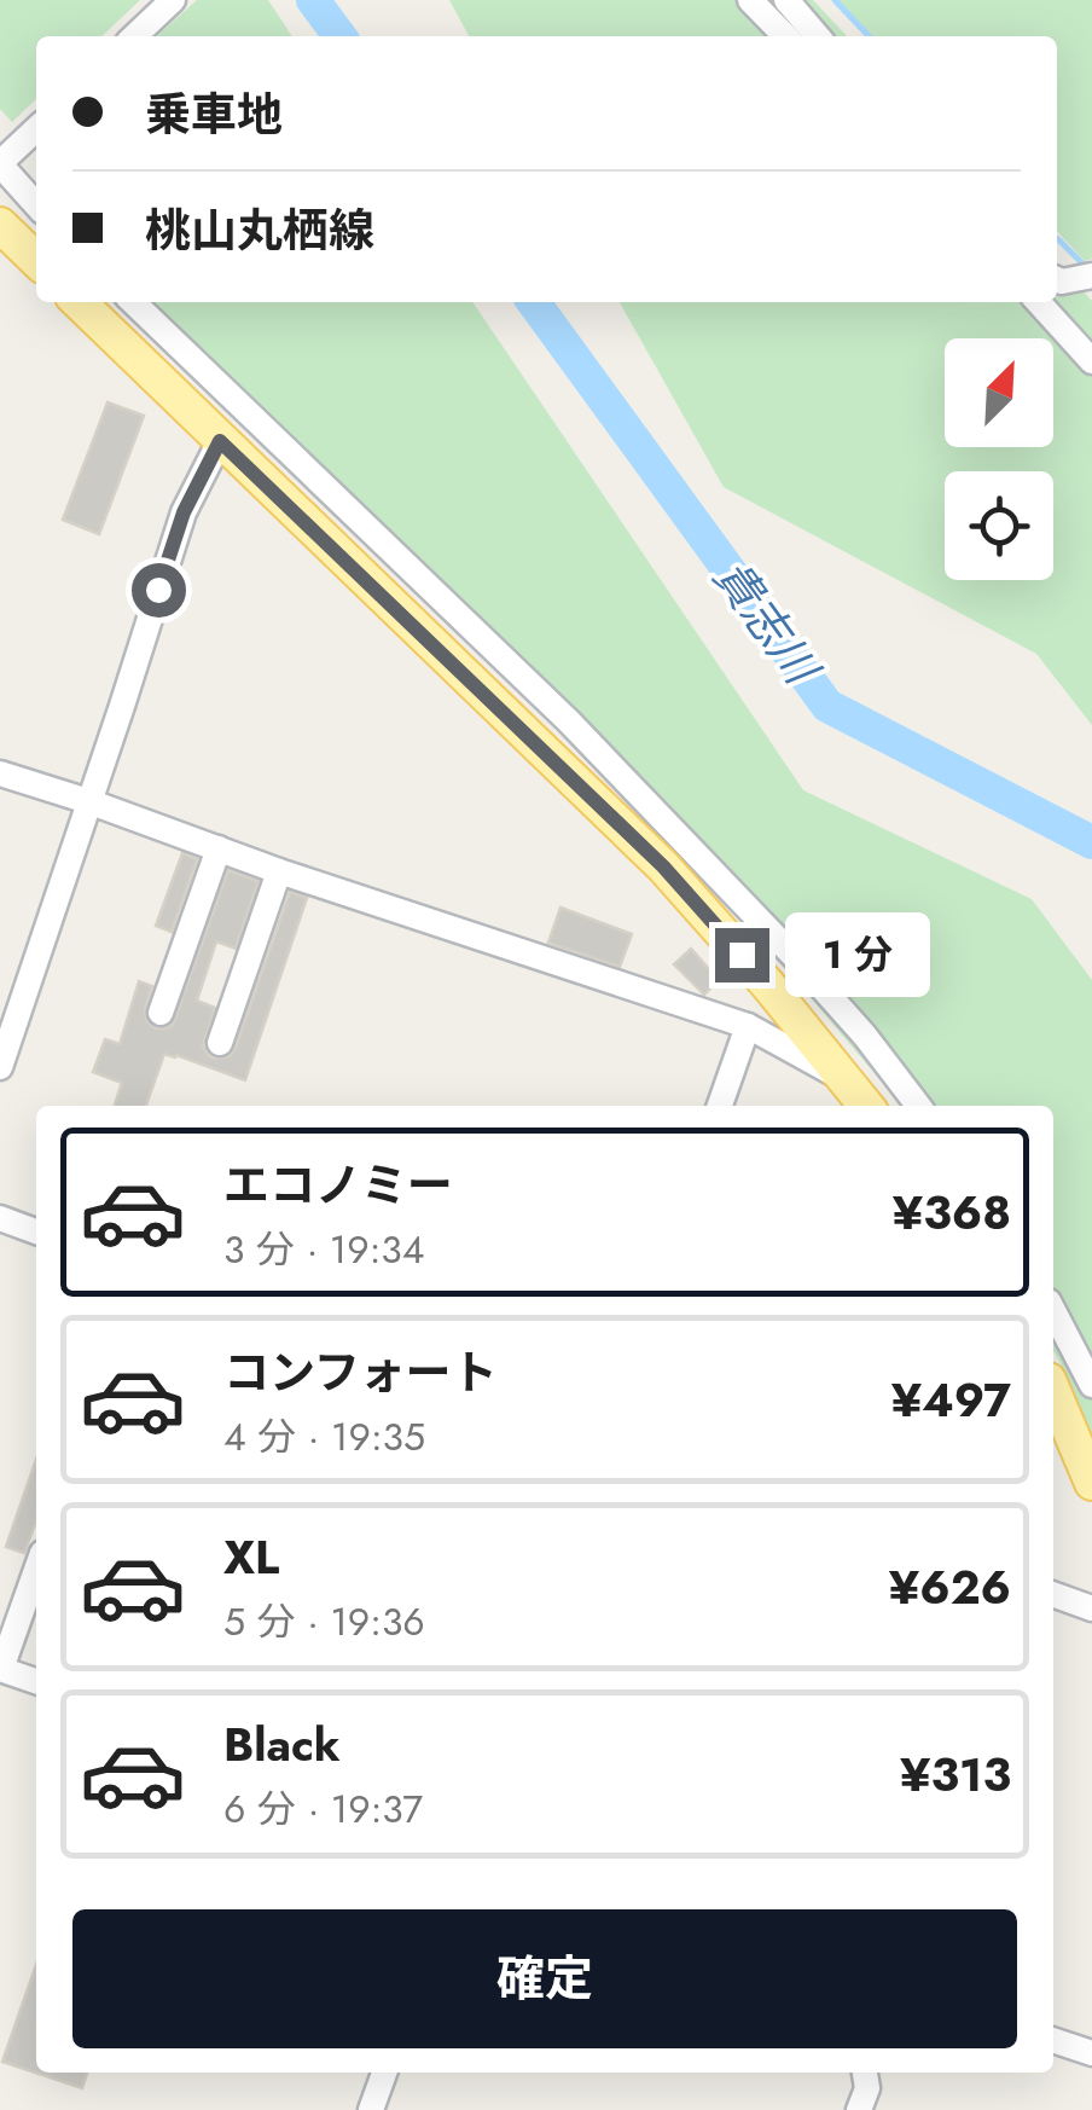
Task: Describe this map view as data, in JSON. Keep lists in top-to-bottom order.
{
  "water": ["貴志川"],
  "north": "top right",
  "page": {
    "banner": ["乗車地", "桃山丸栖線"],
    "bubble": "1 分",
    "list": [
      {
        "name": "エコノミー",
        "note": "3 分 · 19:34",
        "value": "¥368"
      },
      {
        "name": "コンフォート",
        "note": "4 分 · 19:35",
        "value": "¥497"
      },
      {
        "name": "XL",
        "note": "5 分 · 19:36",
        "value": "¥626"
      },
      {
        "name": "Black",
        "note": "6 分 · 19:37",
        "value": "¥313"
      }
    ],
    "buttons": "確定"
  }
}
